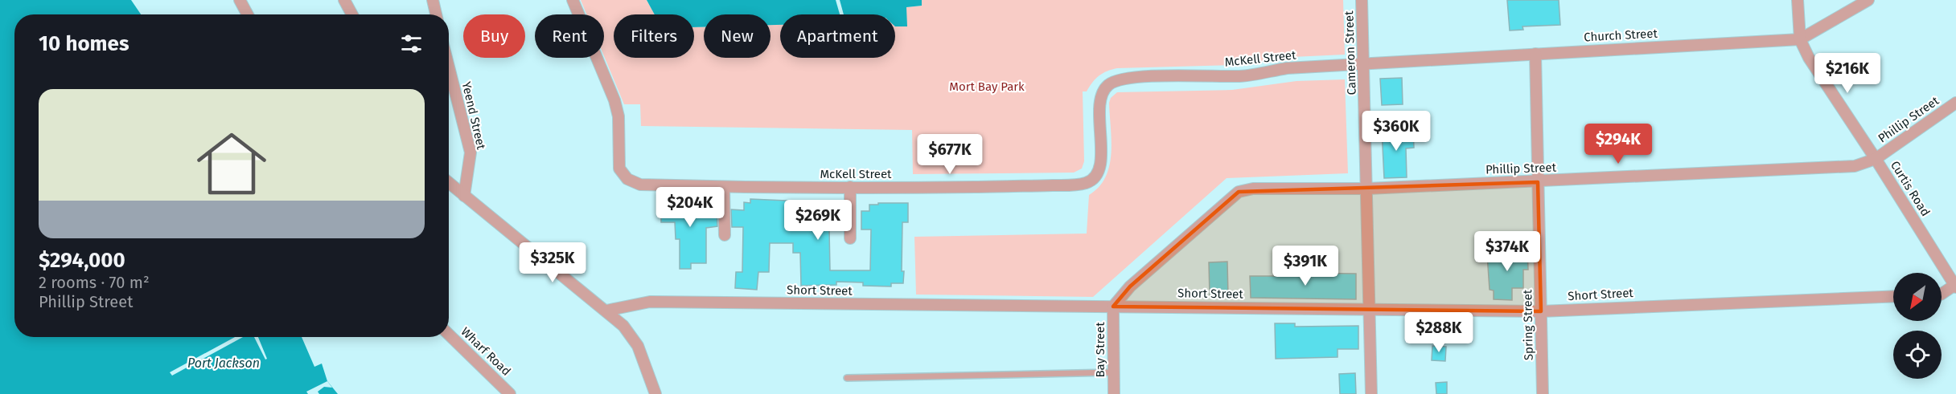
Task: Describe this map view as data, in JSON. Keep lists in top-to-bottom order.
{
  "streets": {
    "street": [
      "Church Street",
      "Cameron Street",
      "McKell Street",
      "Yeend Street",
      "Phillip Street",
      "Curtis Road",
      "Short Street",
      "Spring Street",
      "Bay Street",
      "Wharf Road"
    ]
  },
  "crossings": [
    ["Church Street", "Cameron Street"],
    ["Church Street", "McKell Street"],
    ["Church Street", "Curtis Road"],
    ["Church Street", "Spring Street"],
    ["Cameron Street", "McKell Street"],
    ["Cameron Street", "Phillip Street"],
    ["Cameron Street", "Short Street"],
    ["Phillip Street", "Curtis Road"],
    ["Phillip Street", "Short Street"],
    ["Phillip Street", "Spring Street"],
    ["Phillip Street", "Bay Street"],
    ["Short Street", "Spring Street"],
    ["Short Street", "Bay Street"]
  ],
  "water": ["Port Jackson"],
  "parks": ["Mort Bay Park"],
  "north": "bottom left",
  "page": {
    "chip": [
      "Buy",
      "Rent",
      "Filters",
      "New",
      "Apartment"
    ],
    "heading": "10 homes",
    "price": [
      "$216K",
      "$360K",
      "$294K",
      "$677K",
      "$204K",
      "$269K",
      "$374K",
      "$325K",
      "$391K",
      "$288K"
    ],
    "list": [
      {
        "name": "$294,000",
        "note": "2 rooms · 70 m² · Phillip Street"
      }
    ]
  }
}
